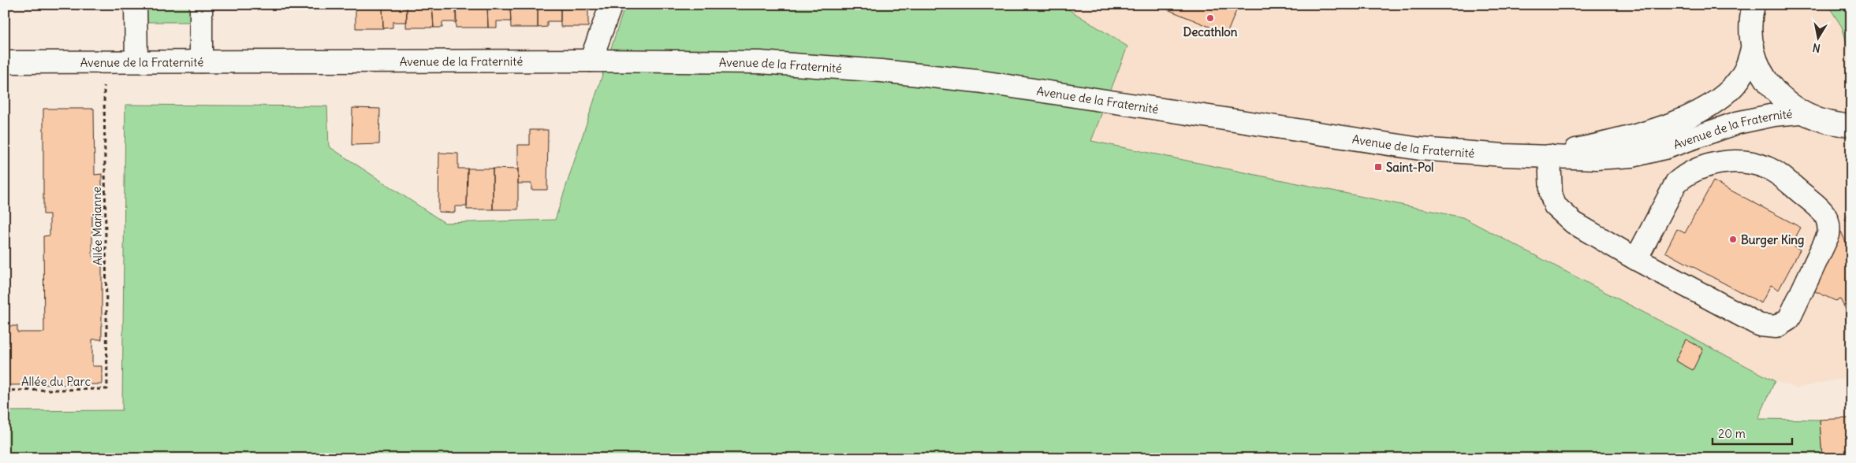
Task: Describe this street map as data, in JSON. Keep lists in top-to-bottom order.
{
  "streets": {
    "street": ["Avenue de la Fraternité"],
    "path": ["Allée Marianne", "Allée du Parc"]
  },
  "crossings": [
    ["Avenue de la Fraternité", "Allée Marianne"],
    ["Allée Marianne", "Allée du Parc"]
  ],
  "places": {
    "other": ["Decathlon", "Burger King"],
    "transit": ["Saint-Pol"]
  },
  "scale_bar": "20 m",
  "north": "bottom"
}
